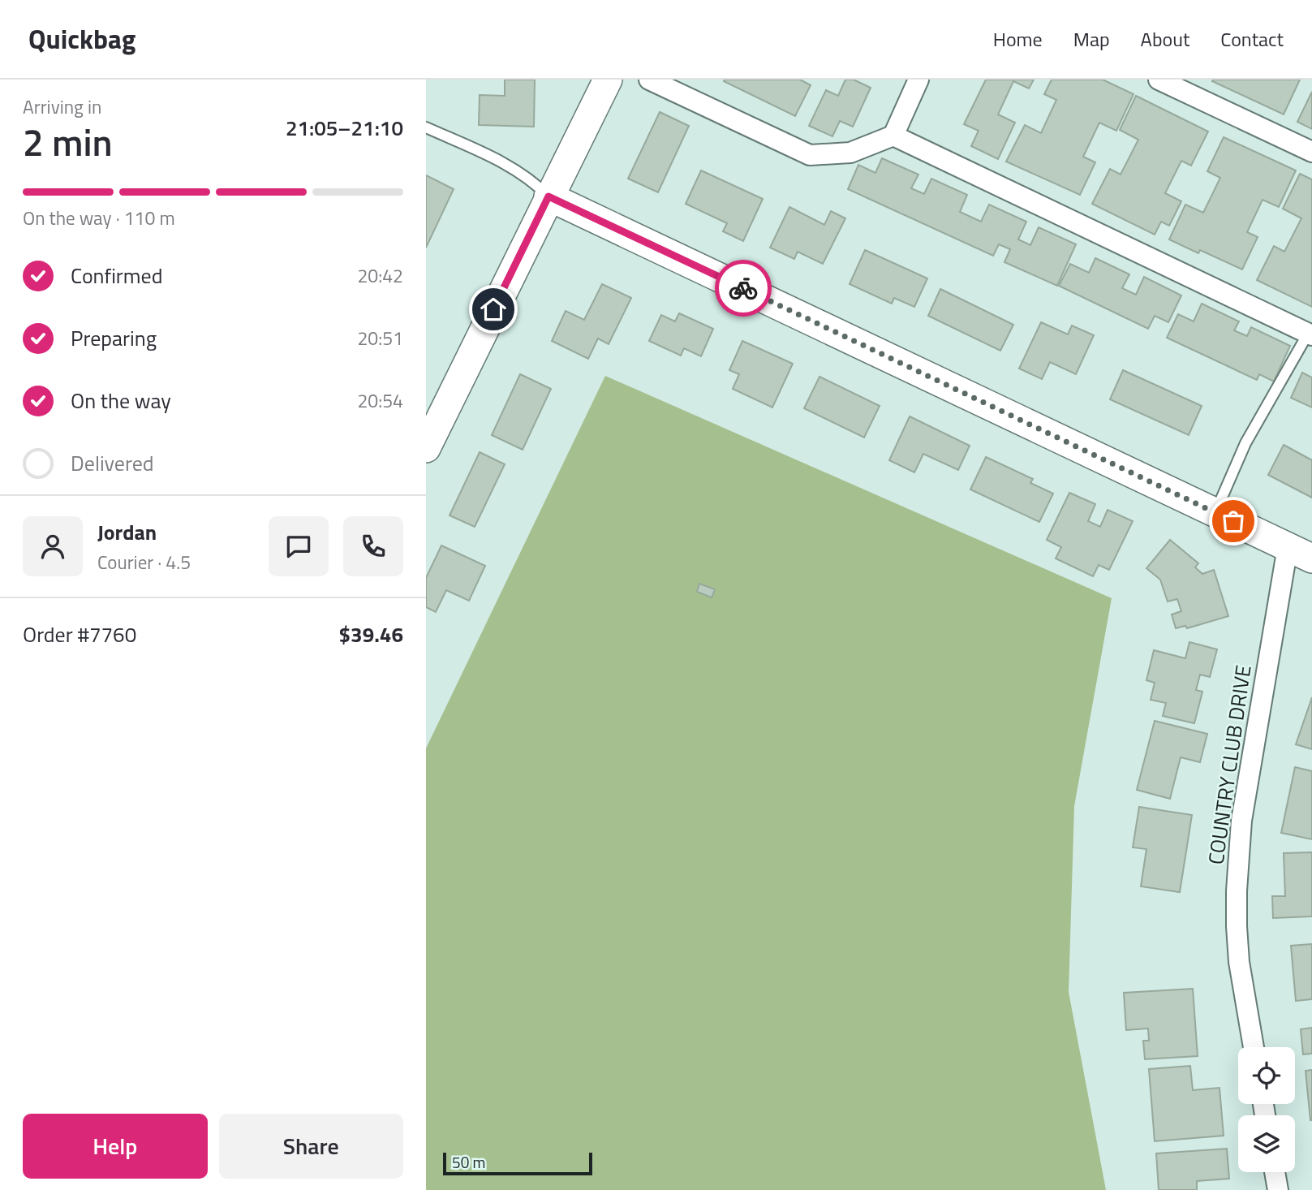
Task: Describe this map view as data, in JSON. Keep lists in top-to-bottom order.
{
  "streets": {
    "street": ["COUNTRY CLUB DRIVE"]
  },
  "scale_bar": "50 m",
  "page": {
    "header": "Quickbag",
    "nav": [
      "Home",
      "Map",
      "About",
      "Contact"
    ],
    "heading": ["2 min", "Arriving in", "21:05–21:10"],
    "panel": [
      "Jordan",
      "Courier · 4.5",
      "Order #7760",
      "$39.46"
    ],
    "bar": "On the way · 110 m",
    "list": [
      ["Confirmed", "20:42"],
      ["Preparing", "20:51"],
      ["On the way", "20:54"],
      "Delivered"
    ],
    "buttons": ["Help", "Share"],
    "scale": "50 m"
  }
}
